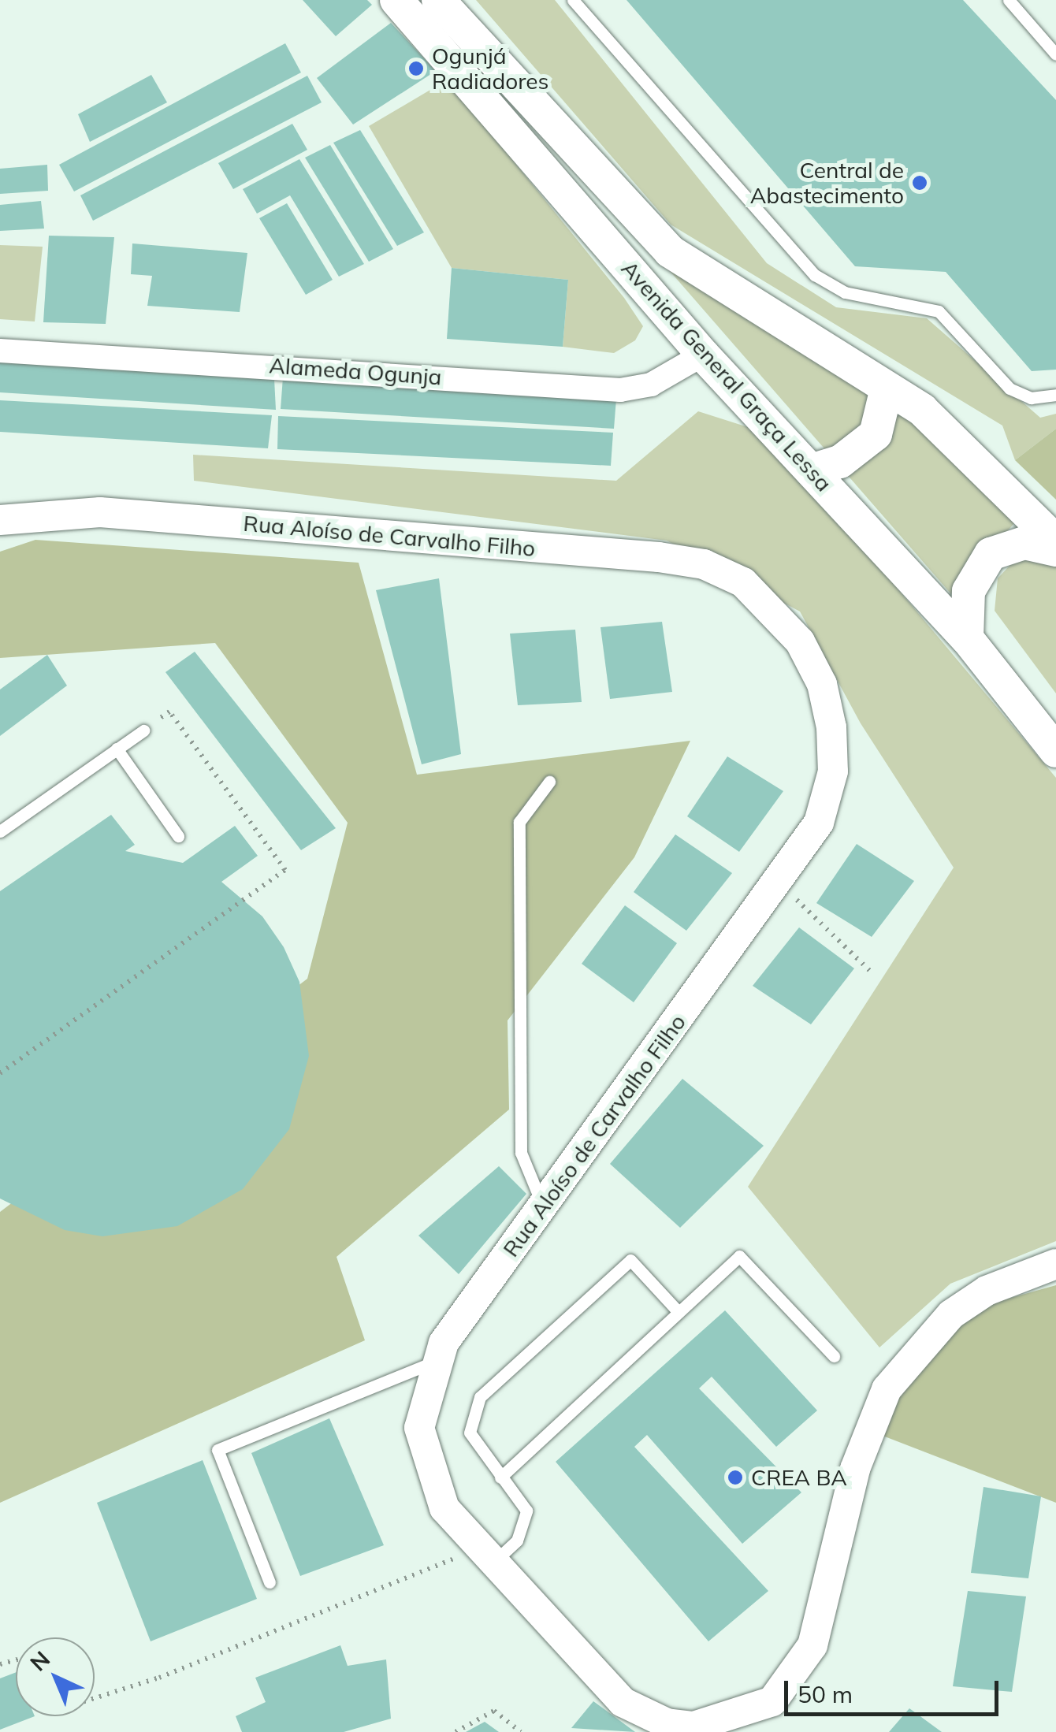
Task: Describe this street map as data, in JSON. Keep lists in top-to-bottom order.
{
  "streets": {
    "main road": ["Avenida General Graça Lessa"],
    "street": ["Alameda Ogunja", "Rua Aloíso de Carvalho Filho"]
  },
  "crossings": [
    ["Alameda Ogunja", "Avenida General Graça Lessa"]
  ],
  "places": ["Ogunjá Radiadores", "Central de Abastecimento", "CREA BA"],
  "scale_bar": "50 m",
  "north": "top left"
}
